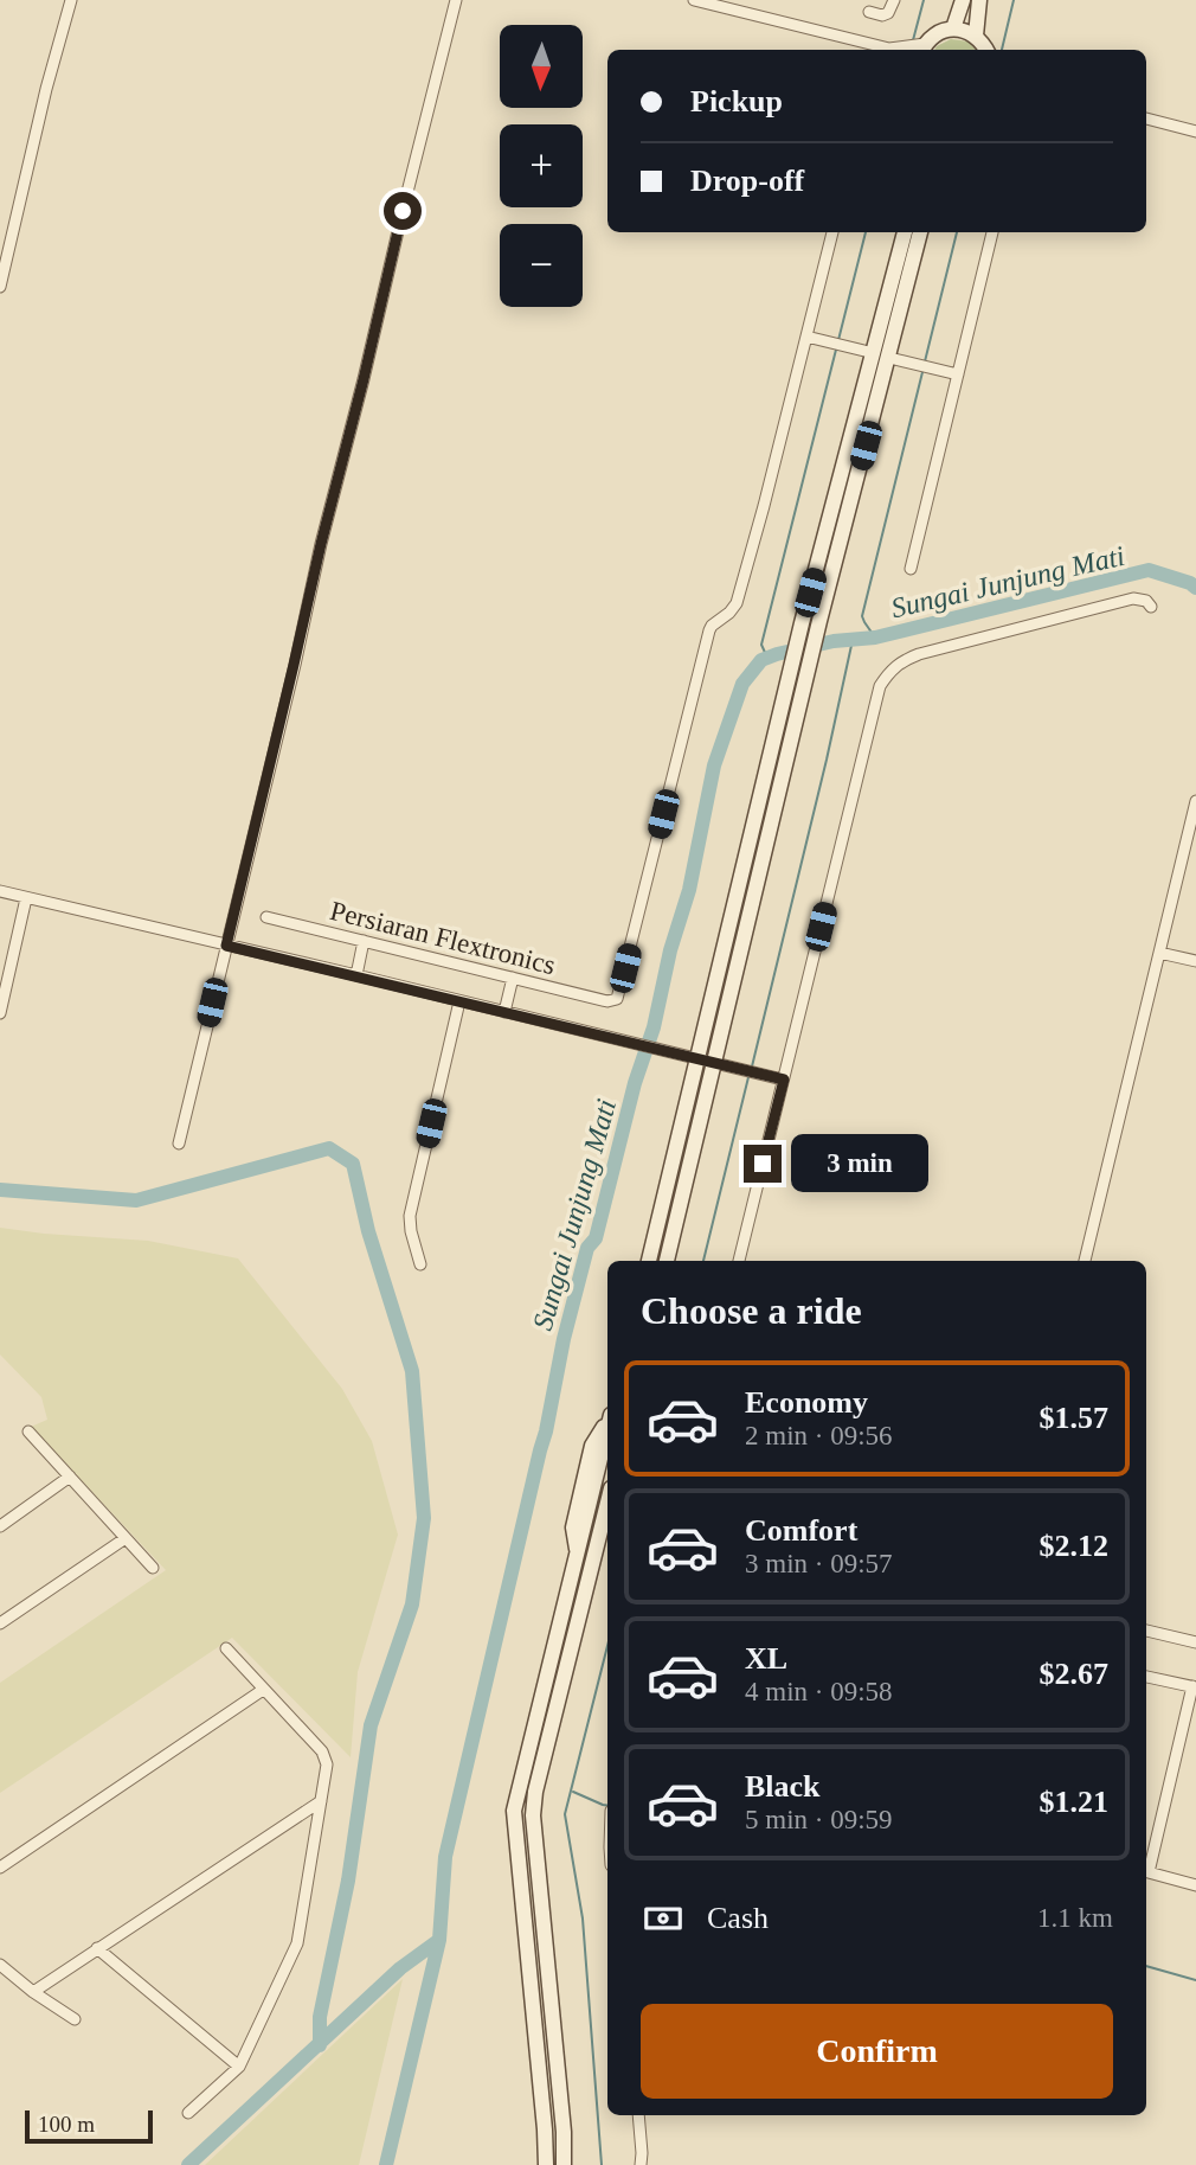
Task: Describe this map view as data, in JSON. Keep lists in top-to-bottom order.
{
  "streets": {
    "street": ["Persiaran Flextronics"]
  },
  "water": ["Sungai Junjung Mati"],
  "scale_bar": "100 m",
  "north": "bottom",
  "page": {
    "map_buttons": ["+", "−"],
    "banner": ["Pickup", "Drop-off"],
    "bubble": "3 min",
    "heading": "Choose a ride",
    "list": [
      {
        "name": "Economy",
        "note": "2 min · 09:56",
        "value": "$1.57"
      },
      {
        "name": "Comfort",
        "note": "3 min · 09:57",
        "value": "$2.12"
      },
      {
        "name": "XL",
        "note": "4 min · 09:58",
        "value": "$2.67"
      },
      {
        "name": "Black",
        "note": "5 min · 09:59",
        "value": "$1.21"
      }
    ],
    "pay": ["Cash", "1.1 km"],
    "buttons": "Confirm",
    "scale": "100 m"
  }
}
